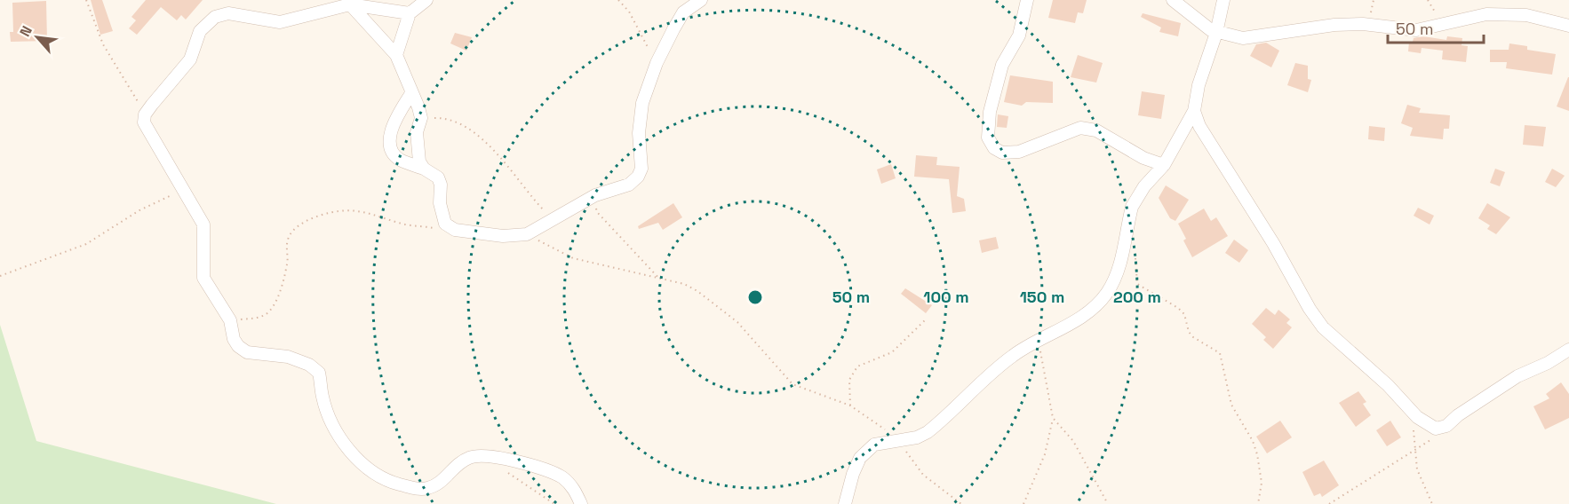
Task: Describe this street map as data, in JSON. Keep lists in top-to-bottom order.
{
  "scale_bar": "50 m",
  "north": "top left",
  "rings": [
    "50 m",
    "100 m",
    "150 m",
    "200 m"
  ]
}
